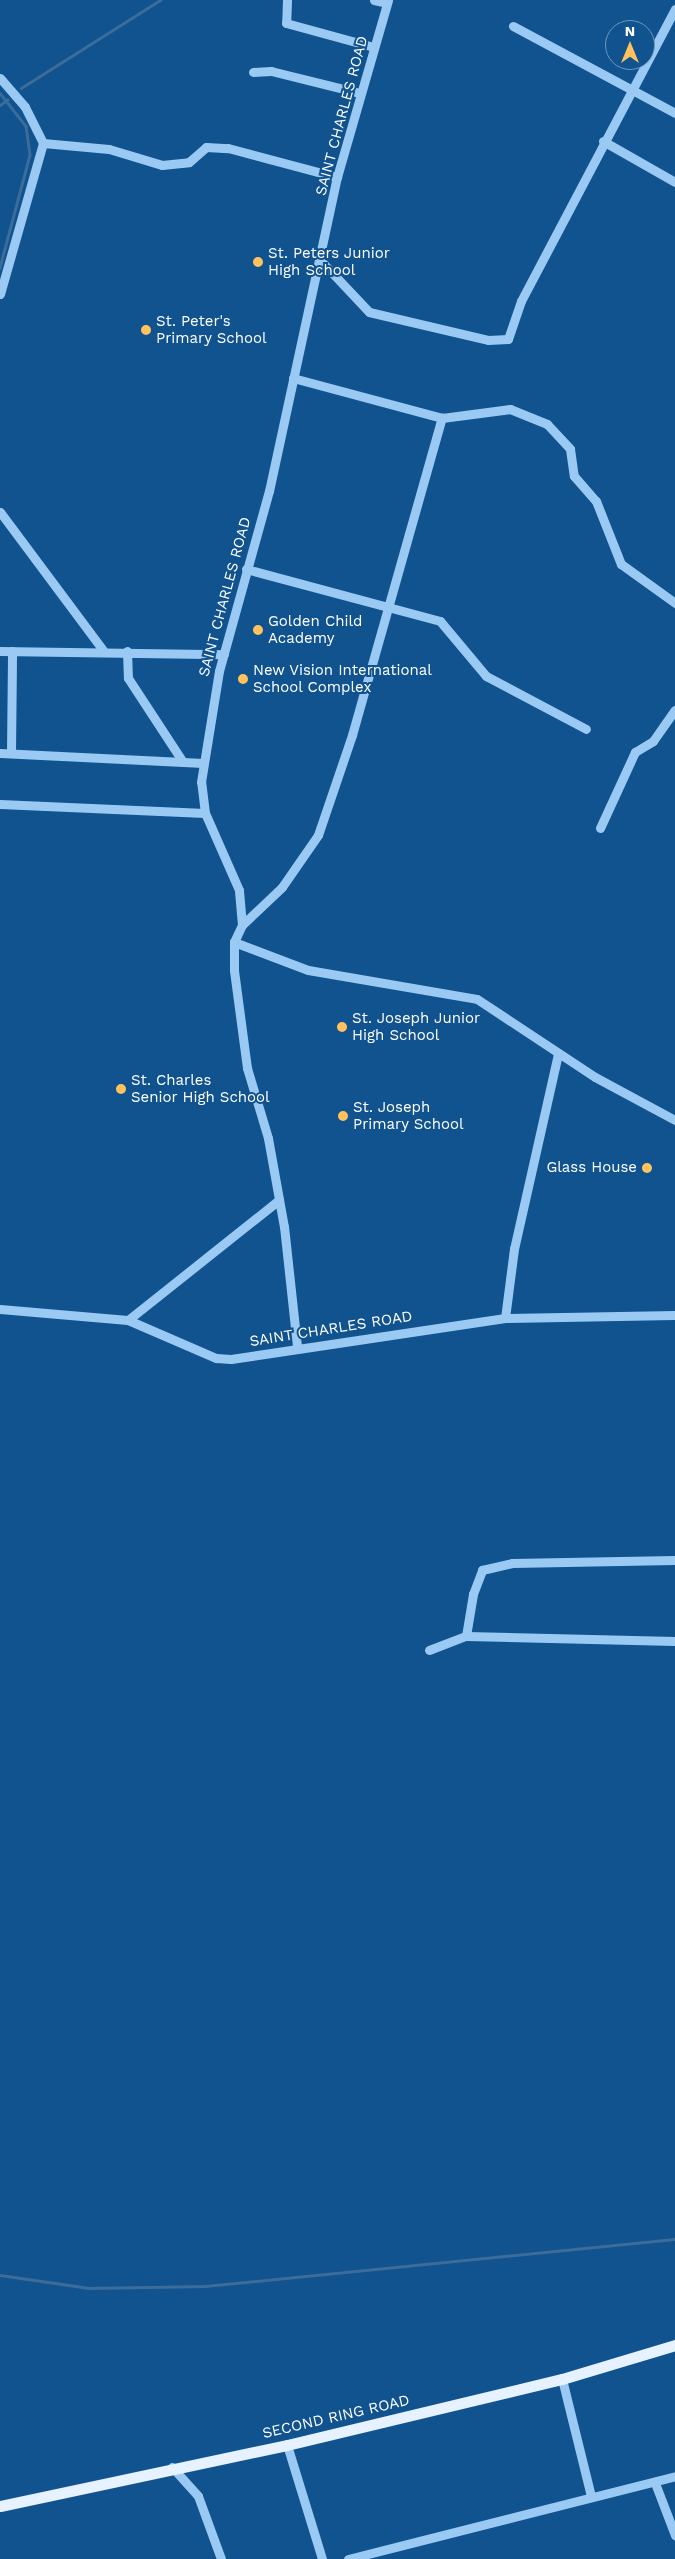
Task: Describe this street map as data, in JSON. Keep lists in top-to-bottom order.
{
  "streets": {
    "main road": ["SECOND RING ROAD"],
    "street": ["SAINT CHARLES ROAD"]
  },
  "places": [
    "St. Peters Junior High School",
    "St. Peter's Primary School",
    "Golden Child Academy",
    "New Vision International School Complex",
    "St. Joseph Junior High School",
    "St. Charles Senior High School",
    "St. Joseph Primary School",
    "Glass House"
  ],
  "north": "top"
}
